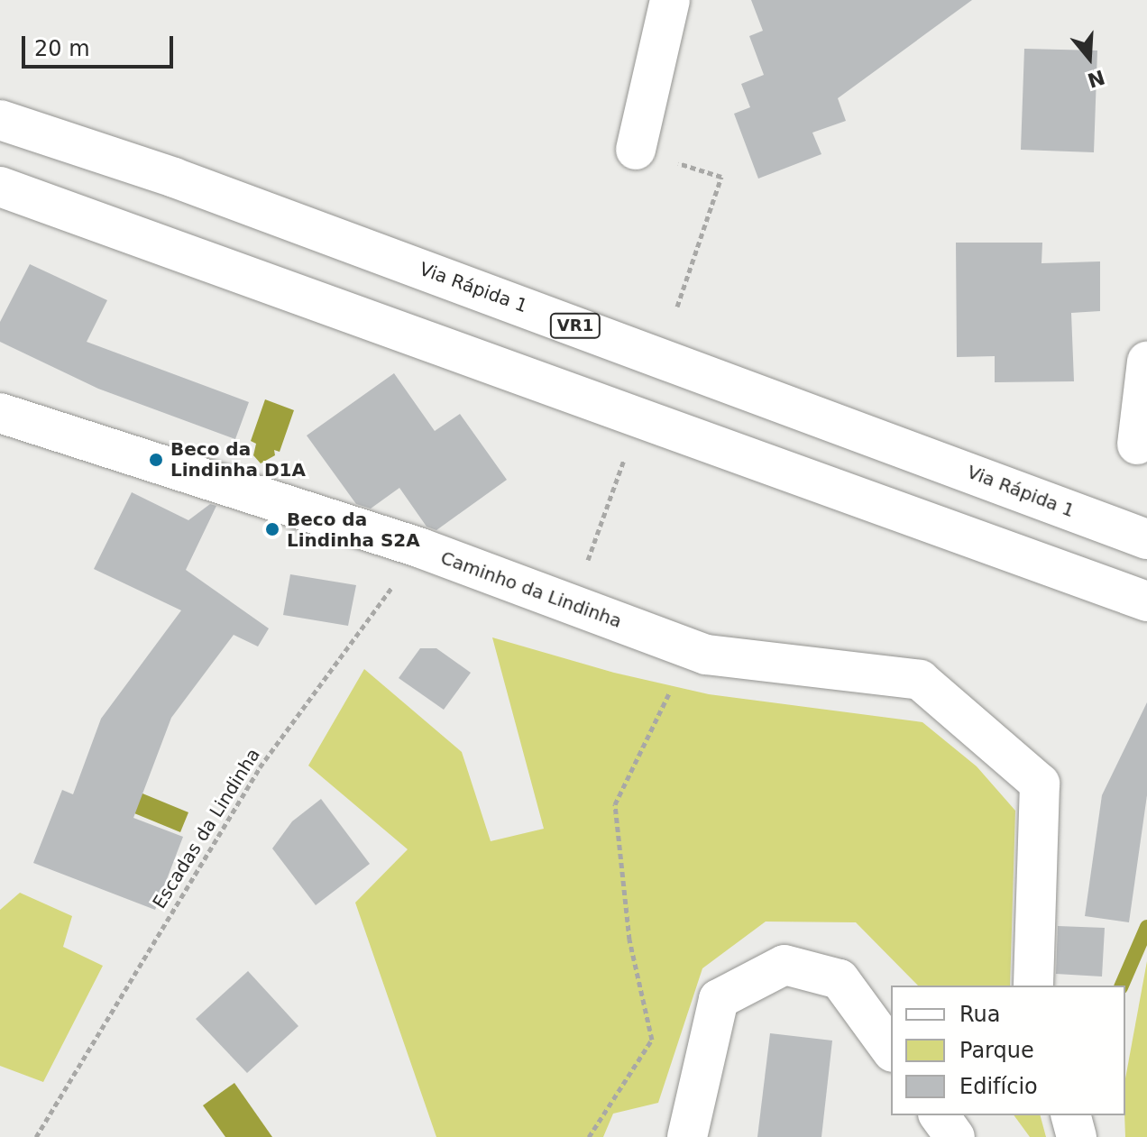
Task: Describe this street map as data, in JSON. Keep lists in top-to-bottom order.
{
  "streets": {
    "main road": ["Via Rápida 1", "VR1", "Caminho da Lindinha"],
    "path": ["Escadas da Lindinha"]
  },
  "crossings": [
    ["Caminho da Lindinha", "Escadas da Lindinha"]
  ],
  "places": ["Beco da Lindinha D1A", "Beco da Lindinha S2A"],
  "legend": ["Rua", "Parque", "Edifício"],
  "scale_bar": "20 m",
  "north": "bottom"
}
